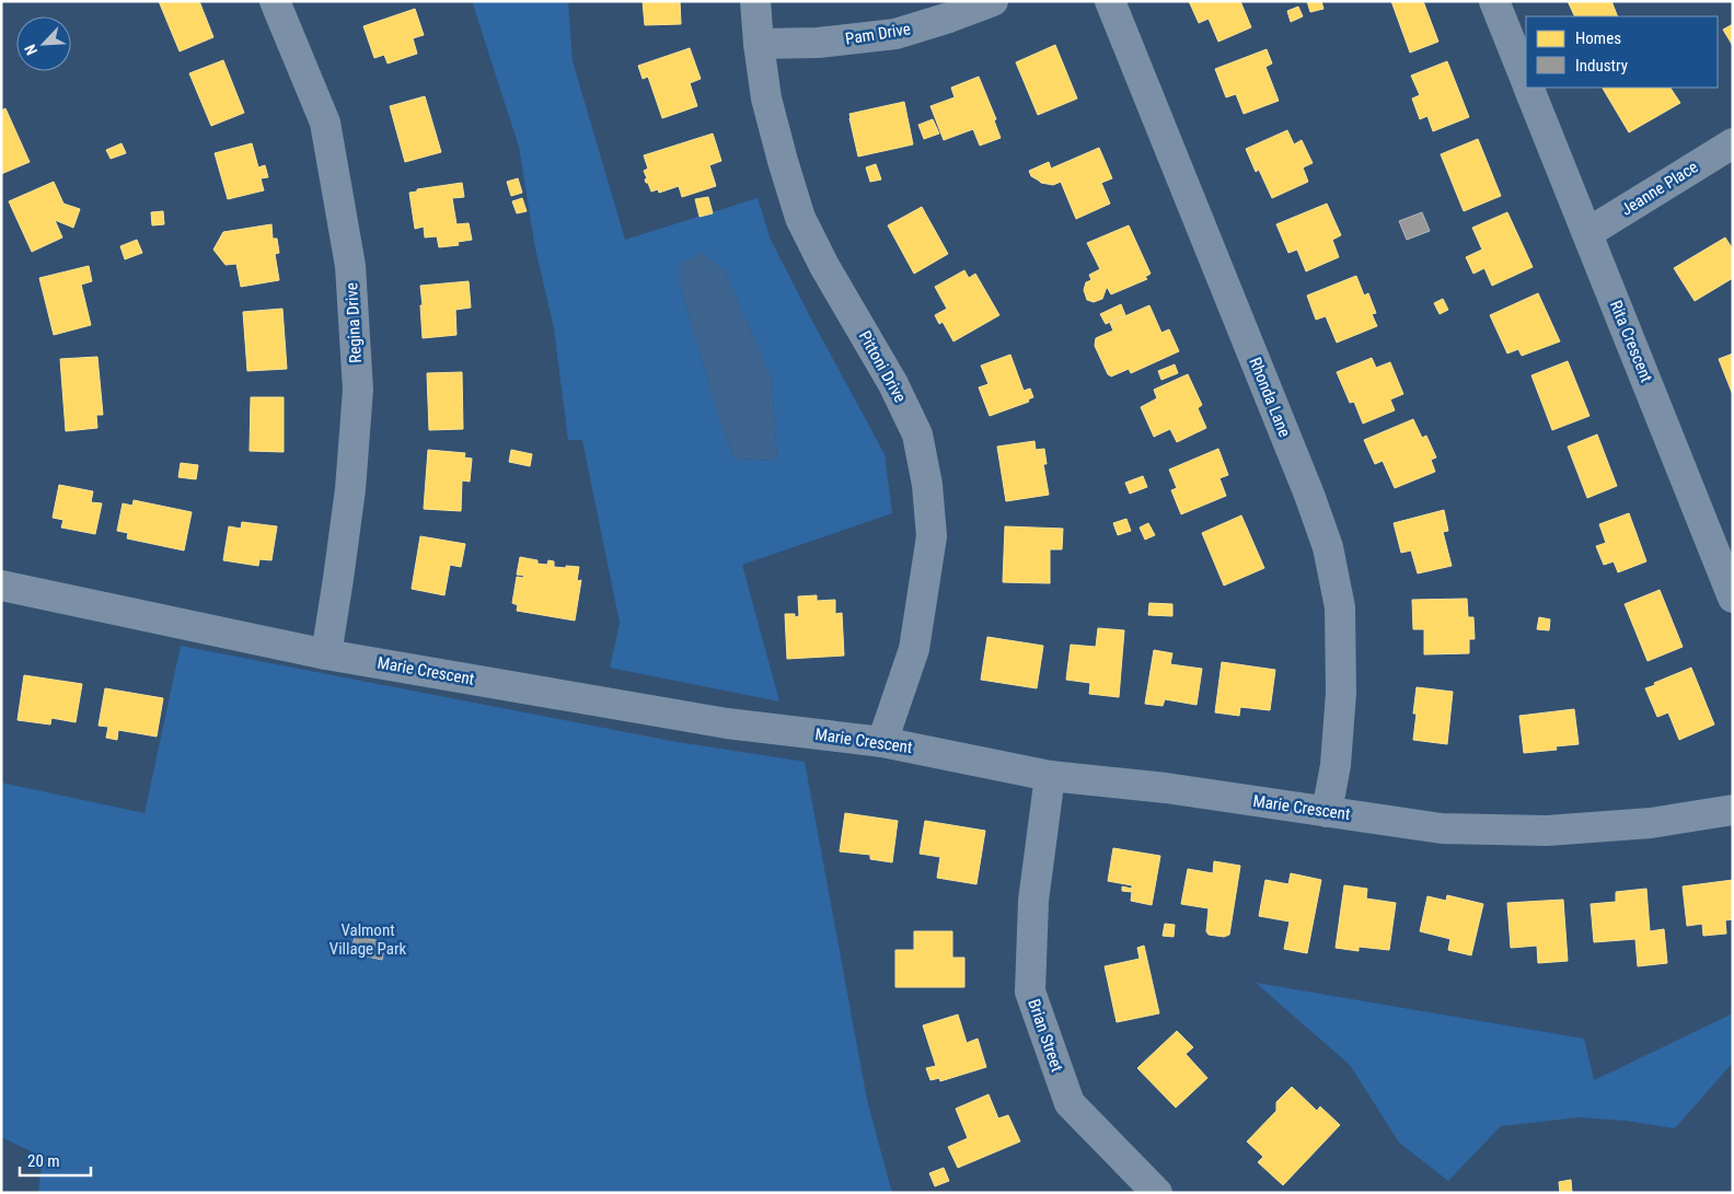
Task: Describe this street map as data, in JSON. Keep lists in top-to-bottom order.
{
  "streets": {
    "street": [
      "Pam Drive",
      "Jeanne Place",
      "Regina Drive",
      "Rita Crescent",
      "Pittoni Drive",
      "Rhonda Lane",
      "Marie Crescent",
      "Brian Street"
    ]
  },
  "crossings": [
    ["Pam Drive", "Pittoni Drive"],
    ["Jeanne Place", "Rita Crescent"],
    ["Regina Drive", "Marie Crescent"],
    ["Pittoni Drive", "Marie Crescent"],
    ["Rhonda Lane", "Marie Crescent"],
    ["Marie Crescent", "Brian Street"]
  ],
  "parks": ["Valmont Village Park"],
  "legend": ["Homes", "Industry"],
  "scale_bar": "20 m",
  "north": "bottom left"
}
